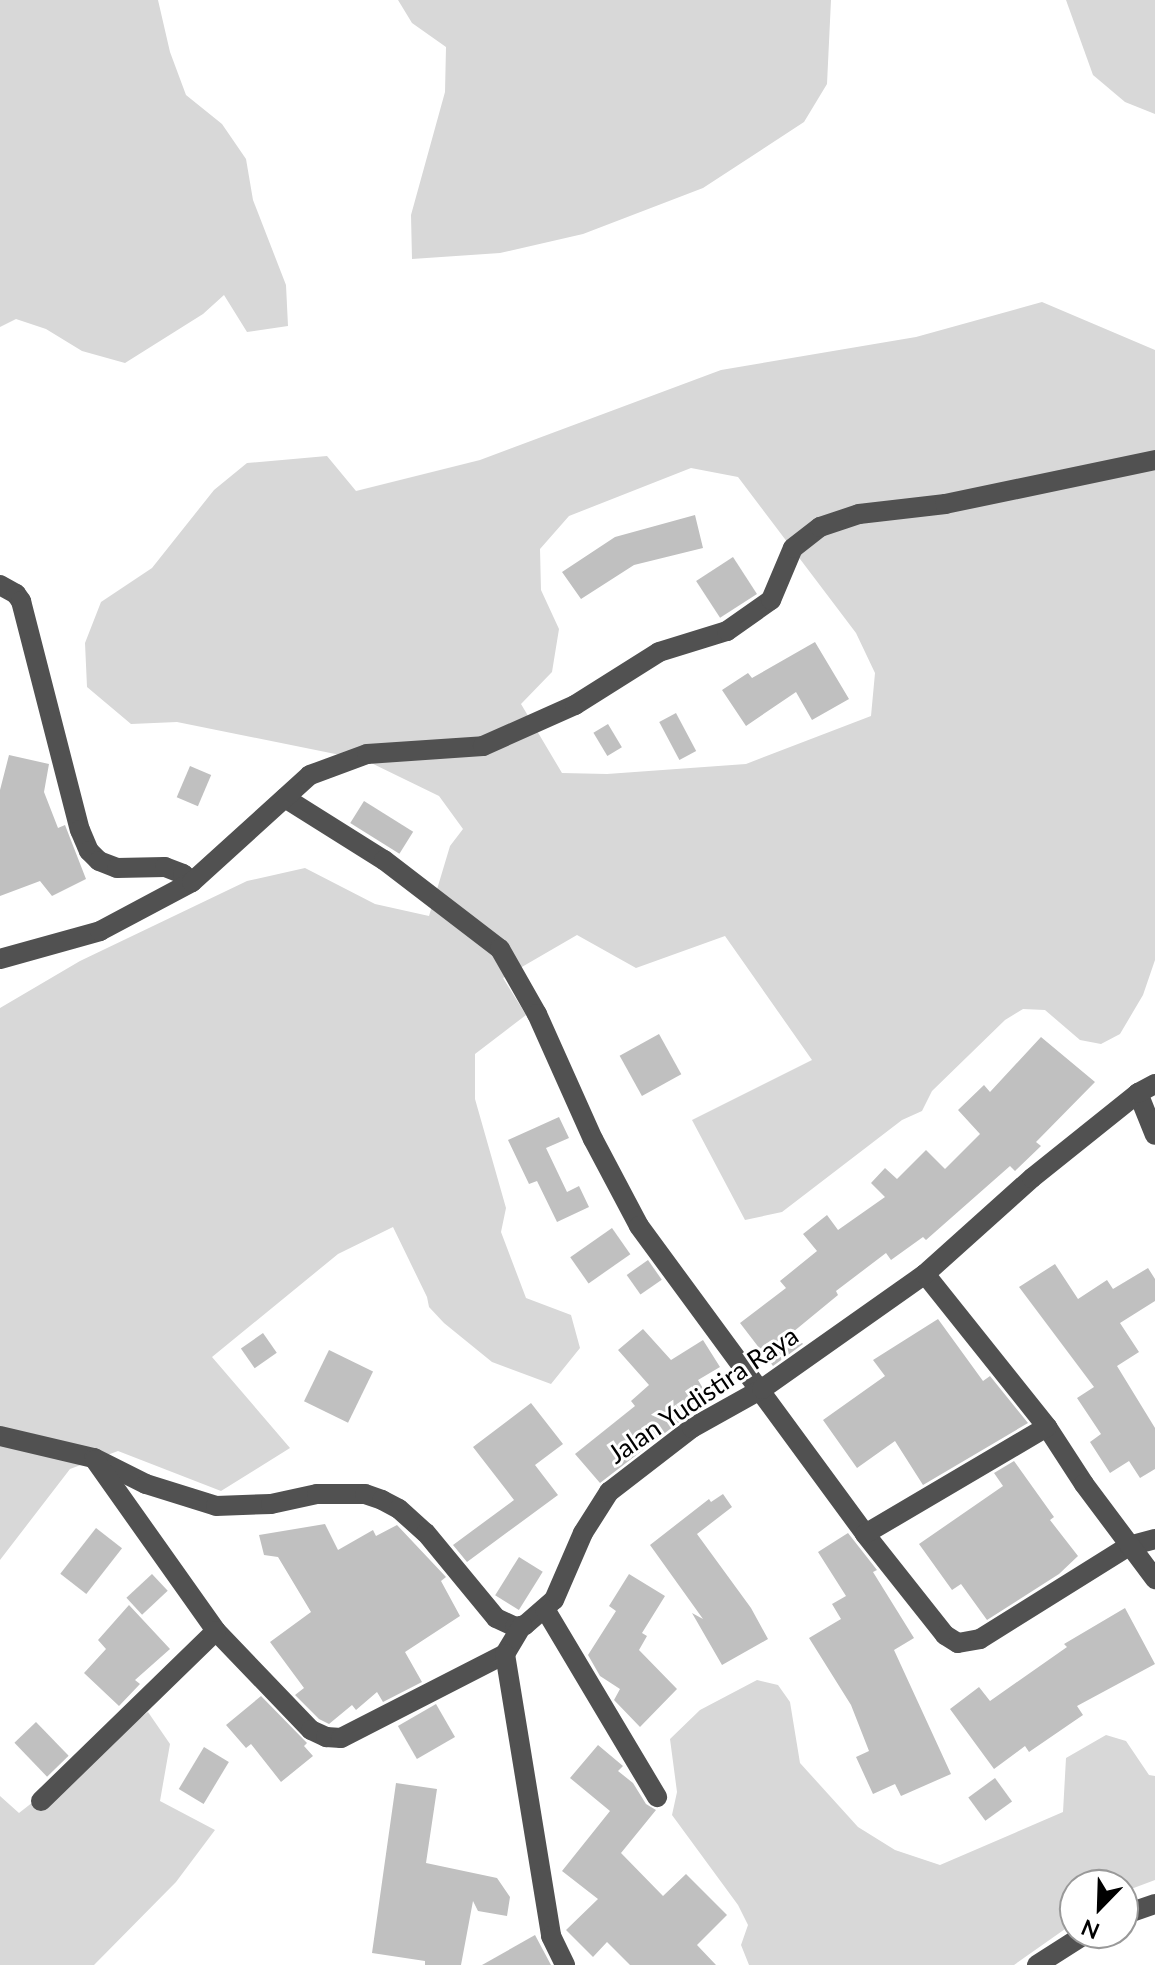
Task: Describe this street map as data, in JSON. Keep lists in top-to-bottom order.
{
  "streets": {
    "street": ["Jalan Yudistira Raya"]
  },
  "north": "bottom left"
}
